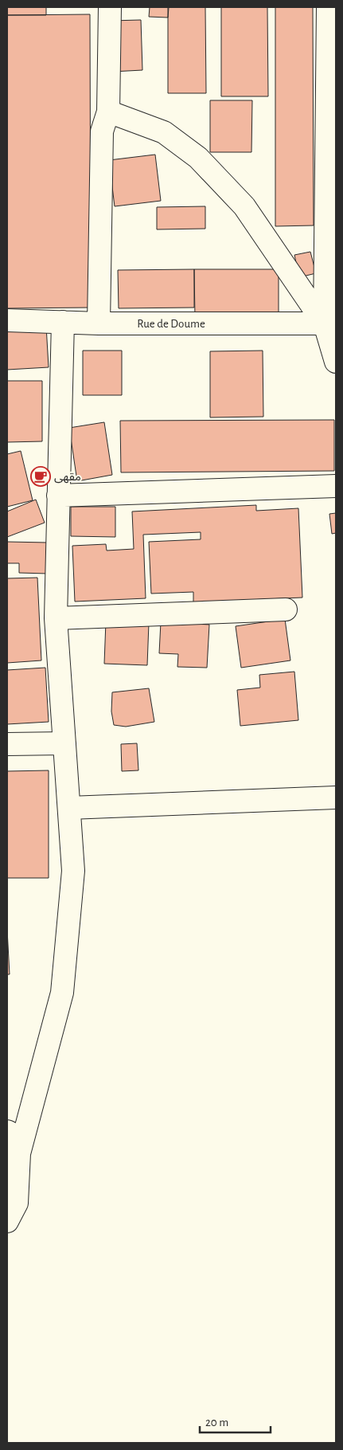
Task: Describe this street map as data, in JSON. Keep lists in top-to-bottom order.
{
  "streets": {
    "street": ["Rue de Doume"]
  },
  "places": {
    "cafe": ["مقهى"]
  },
  "scale_bar": "20 m"
}
